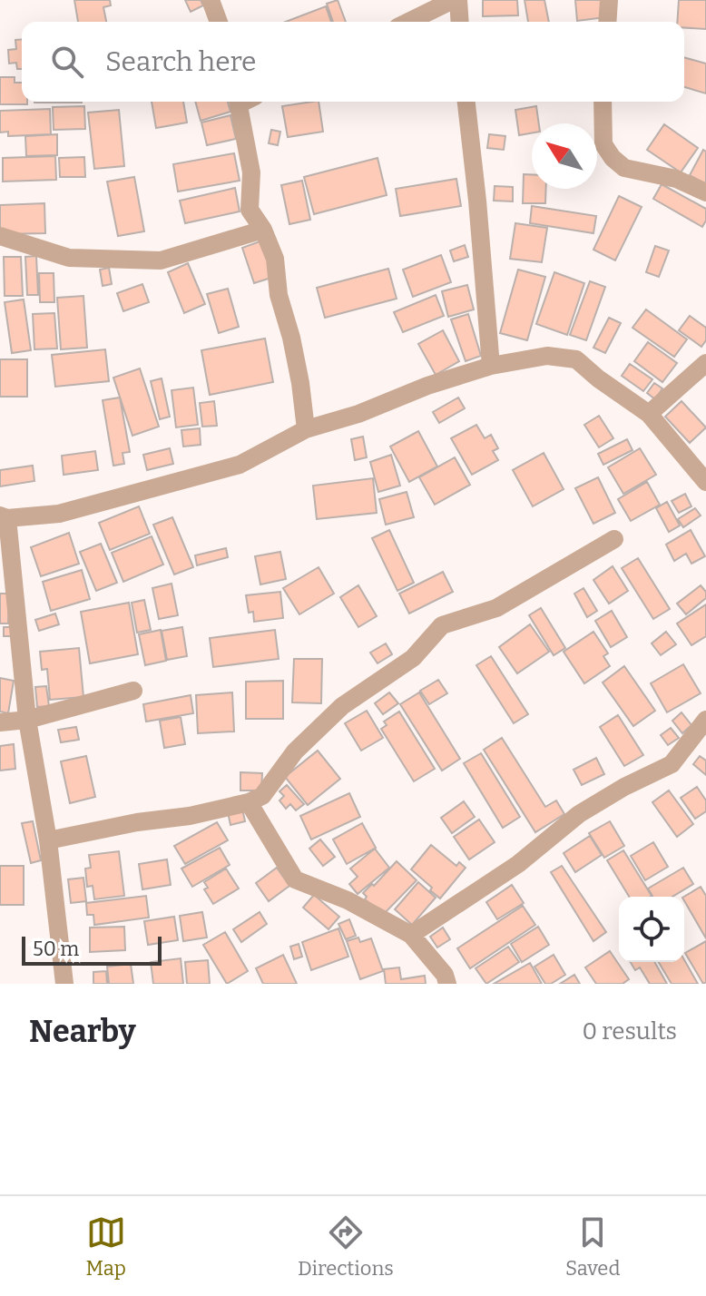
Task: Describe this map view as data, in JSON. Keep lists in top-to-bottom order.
{
  "scale_bar": "50 m",
  "north": "top left",
  "page": {
    "search": "Search here",
    "scale": "50 m",
    "heading": ["Nearby", "0 results"],
    "nav": ["Map", "Directions", "Saved"]
  }
}
